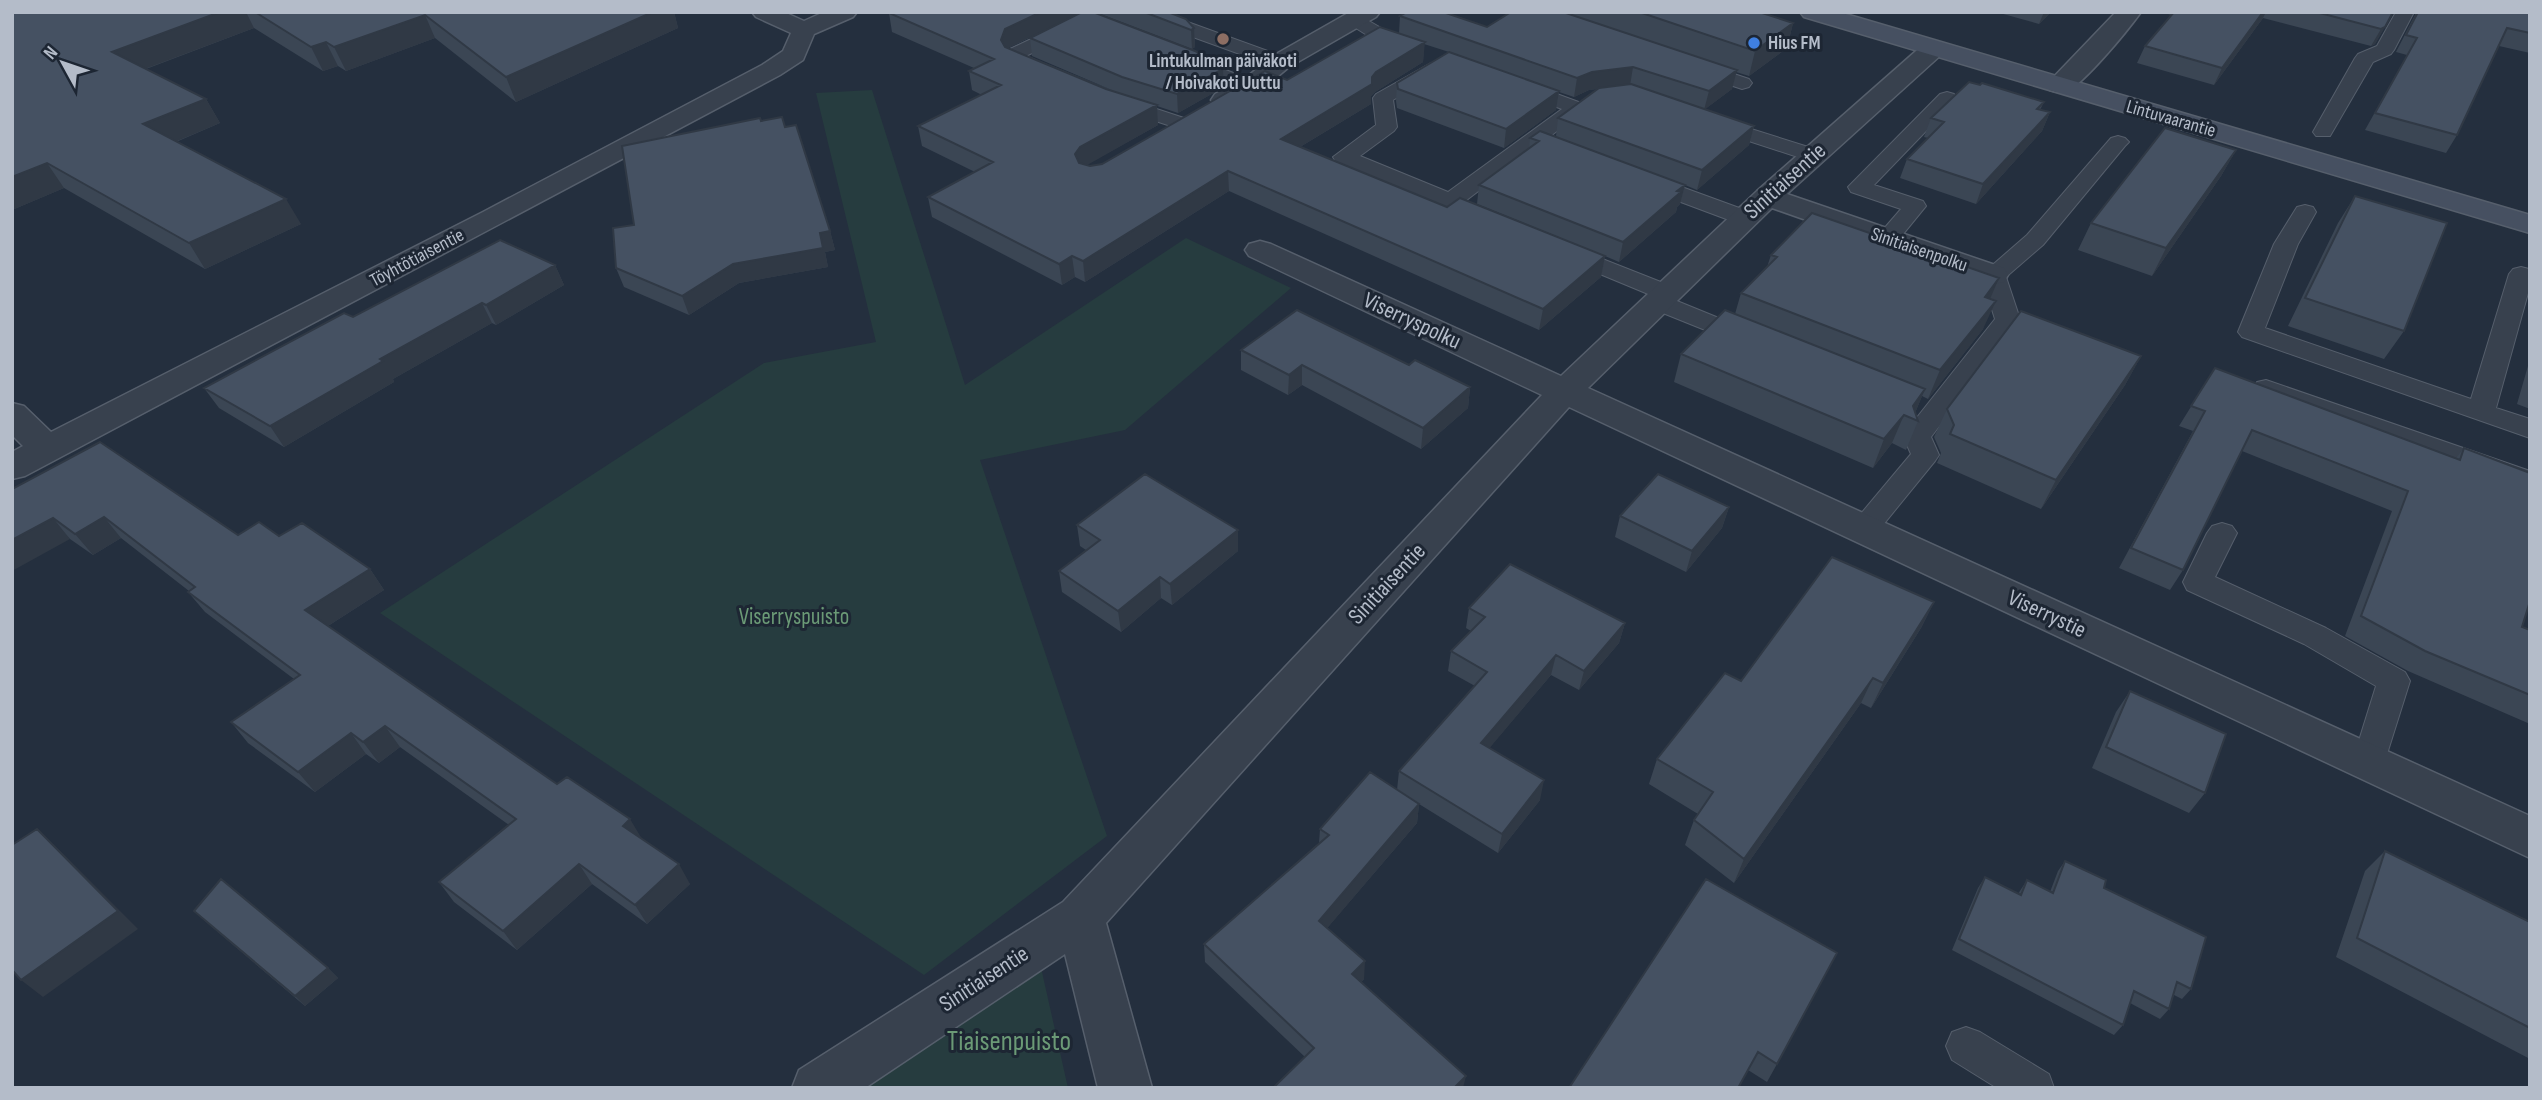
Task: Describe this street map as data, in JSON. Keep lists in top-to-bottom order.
{
  "streets": {
    "street": [
      "Lintuvaarantie",
      "Sinitiaisentie",
      "Sinitiaisenpolku",
      "Töyhtötiaisentie",
      "Viserryspolku",
      "Viserrystie"
    ]
  },
  "crossings": [
    ["Lintuvaarantie", "Sinitiaisentie"],
    ["Sinitiaisentie", "Sinitiaisenpolku"],
    ["Sinitiaisentie", "Viserryspolku"],
    ["Sinitiaisentie", "Viserrystie"],
    ["Viserryspolku", "Viserrystie"]
  ],
  "parks": ["Viserryspuisto", "Tiaisenpuisto"],
  "places": ["Lintukulman päiväkoti / Hoivakoti Uuttu", "Hius FM"],
  "north": "top left"
}
